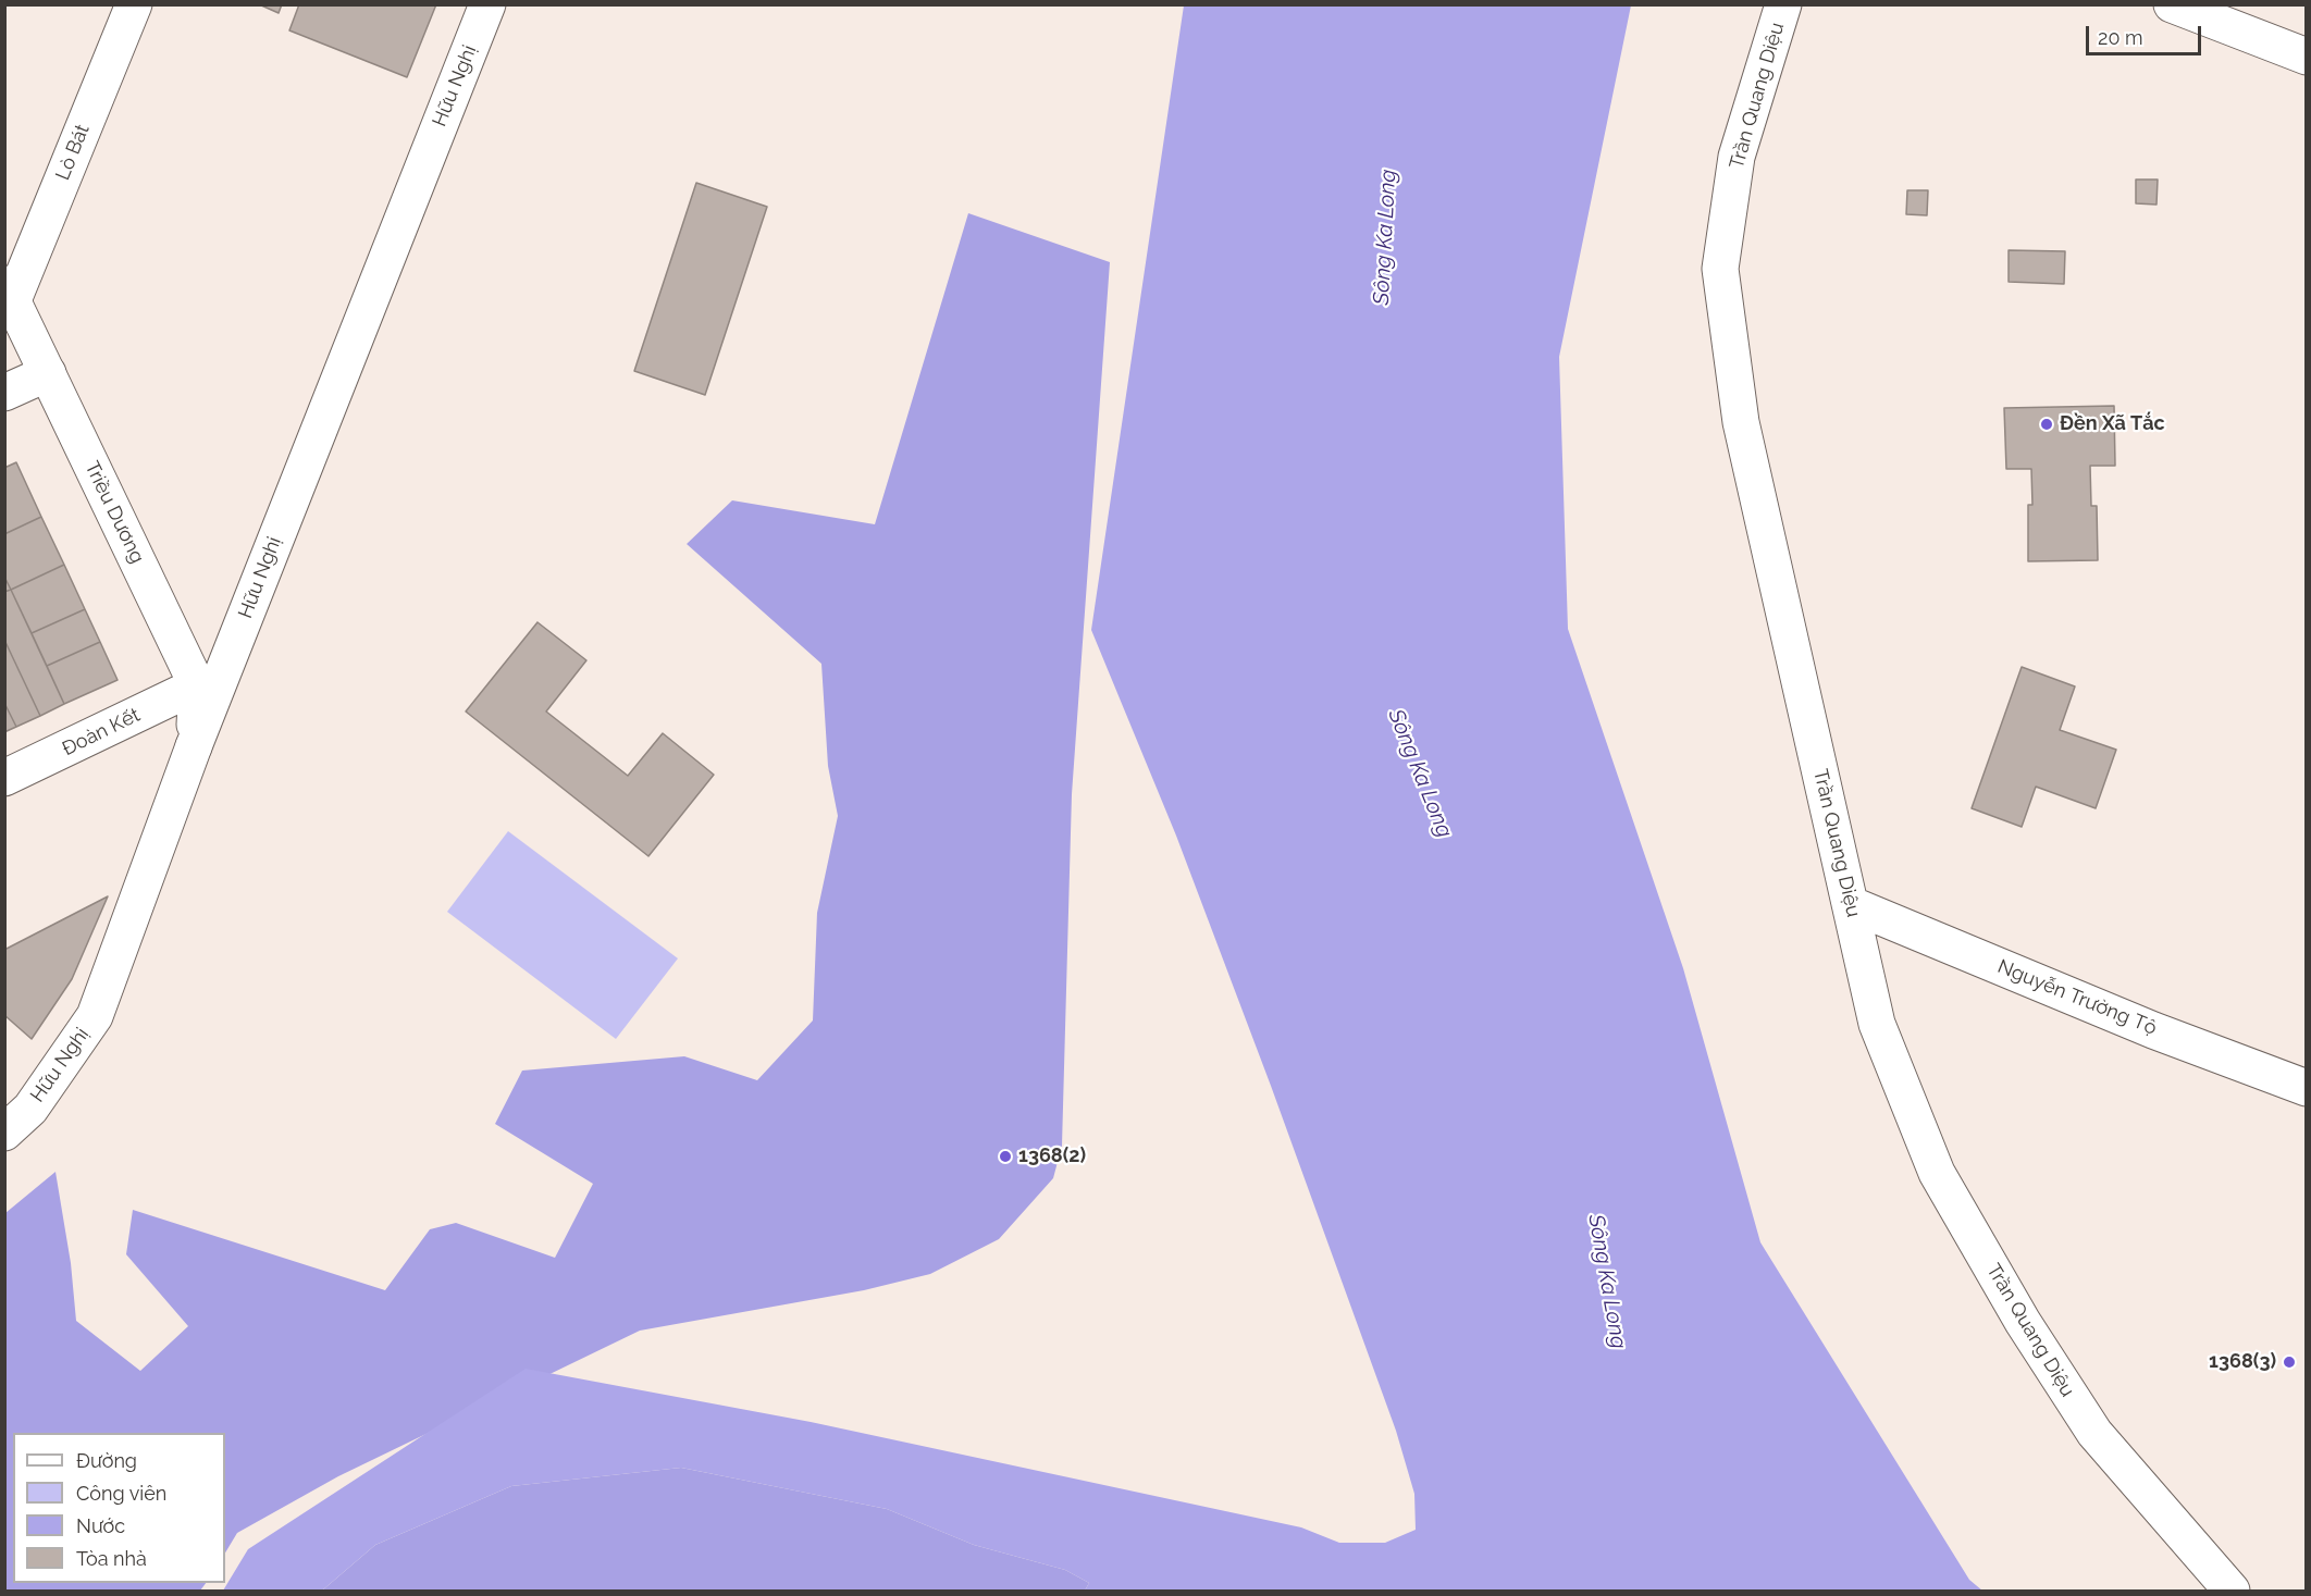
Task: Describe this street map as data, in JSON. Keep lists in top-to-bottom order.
{
  "streets": {
    "street": [
      "Hữu Nghị",
      "Trần Quang Diệu",
      "Lò Bát",
      "Triều Dương",
      "Đoàn Kết",
      "Nguyễn Trường Tộ"
    ]
  },
  "crossings": [
    ["Hữu Nghị", "Triều Dương"],
    ["Trần Quang Diệu", "Nguyễn Trường Tộ"],
    ["Lò Bát", "Triều Dương"],
    ["Triều Dương", "Đoàn Kết"]
  ],
  "water": ["Sông Ka Long"],
  "places": ["Đền Xã Tắc", "1368(2)", "1368(3)"],
  "legend": [
    "Đường",
    "Công viên",
    "Nước",
    "Tòa nhà"
  ],
  "scale_bar": "20 m"
}
